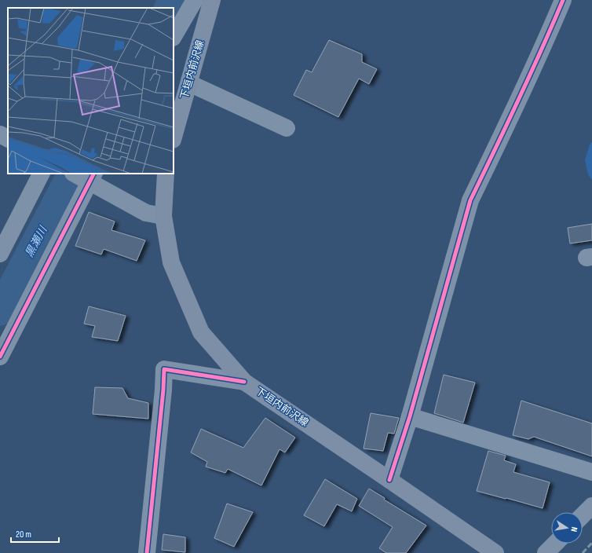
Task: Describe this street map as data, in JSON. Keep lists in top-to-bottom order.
{
  "streets": {
    "main road": ["下垣内前沢線"]
  },
  "water": ["黒瀬川"],
  "scale_bar": "20 m",
  "north": "right"
}
